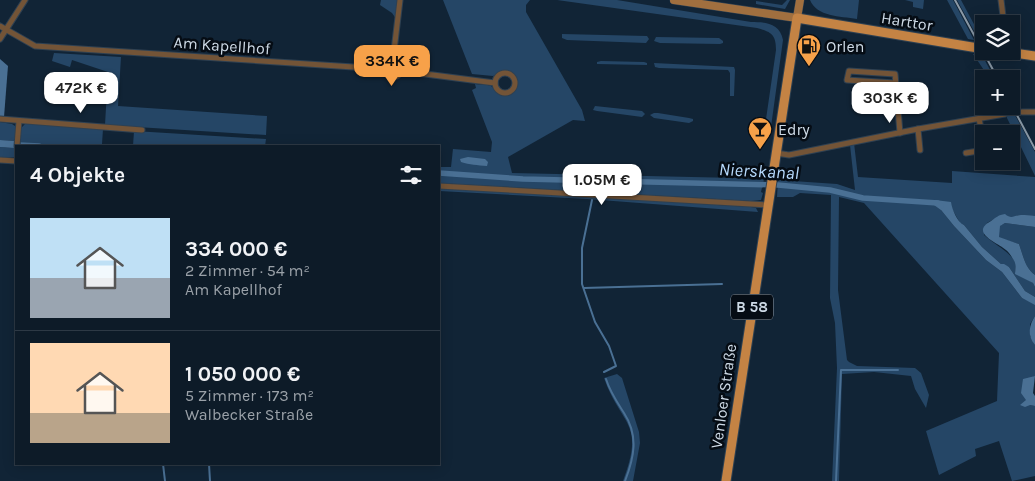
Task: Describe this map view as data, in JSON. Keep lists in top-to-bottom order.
{
  "streets": {
    "main road": ["Harttor", "B 58", "Venloer Straße"],
    "street": ["Am Kapellhof"]
  },
  "crossings": [
    ["Harttor", "Venloer Straße"]
  ],
  "water": ["Nierskanal"],
  "places": {
    "fuel station": ["Orlen"],
    "bar": ["Edry"]
  },
  "page": {
    "map_buttons": ["+", "−"],
    "price": [
      "334K €",
      "472K €",
      "303K €",
      "1.05M €"
    ],
    "heading": "4 Objekte",
    "list": [
      {
        "name": "334 000 €",
        "note": "2 Zimmer · 54 m² · Am Kapellhof"
      },
      {
        "name": "1 050 000 €",
        "note": "5 Zimmer · 173 m² · Walbecker Straße"
      }
    ]
  }
}
